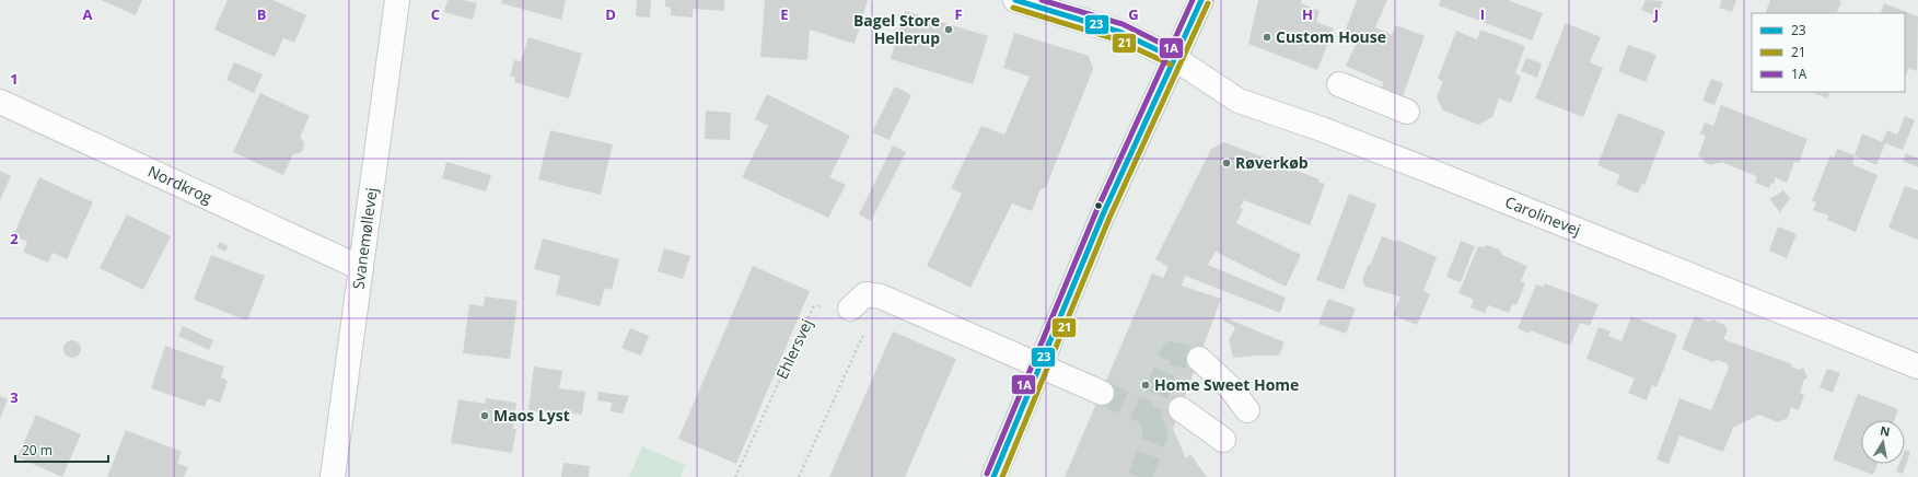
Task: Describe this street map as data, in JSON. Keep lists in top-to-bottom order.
{
  "streets": {
    "street": ["Nordkrog", "Carolinevej", "Svanemøllevej"],
    "path": ["Ehlersvej"]
  },
  "crossings": [
    ["Nordkrog", "Svanemøllevej"]
  ],
  "places": [
    "Bagel Store Hellerup",
    "Custom House",
    "Røverkøb",
    "Home Sweet Home",
    "Maos Lyst"
  ],
  "lines": ["transit line 23", "transit line 1A", "transit line 21"],
  "legend": ["23", "21", "1A"],
  "scale_bar": "20 m",
  "north": "top",
  "grid": {
    "columns": [
      "A",
      "B",
      "C",
      "D",
      "E",
      "F",
      "G",
      "H",
      "I",
      "J"
    ],
    "rows": ["1", "2", "3"]
  }
}
